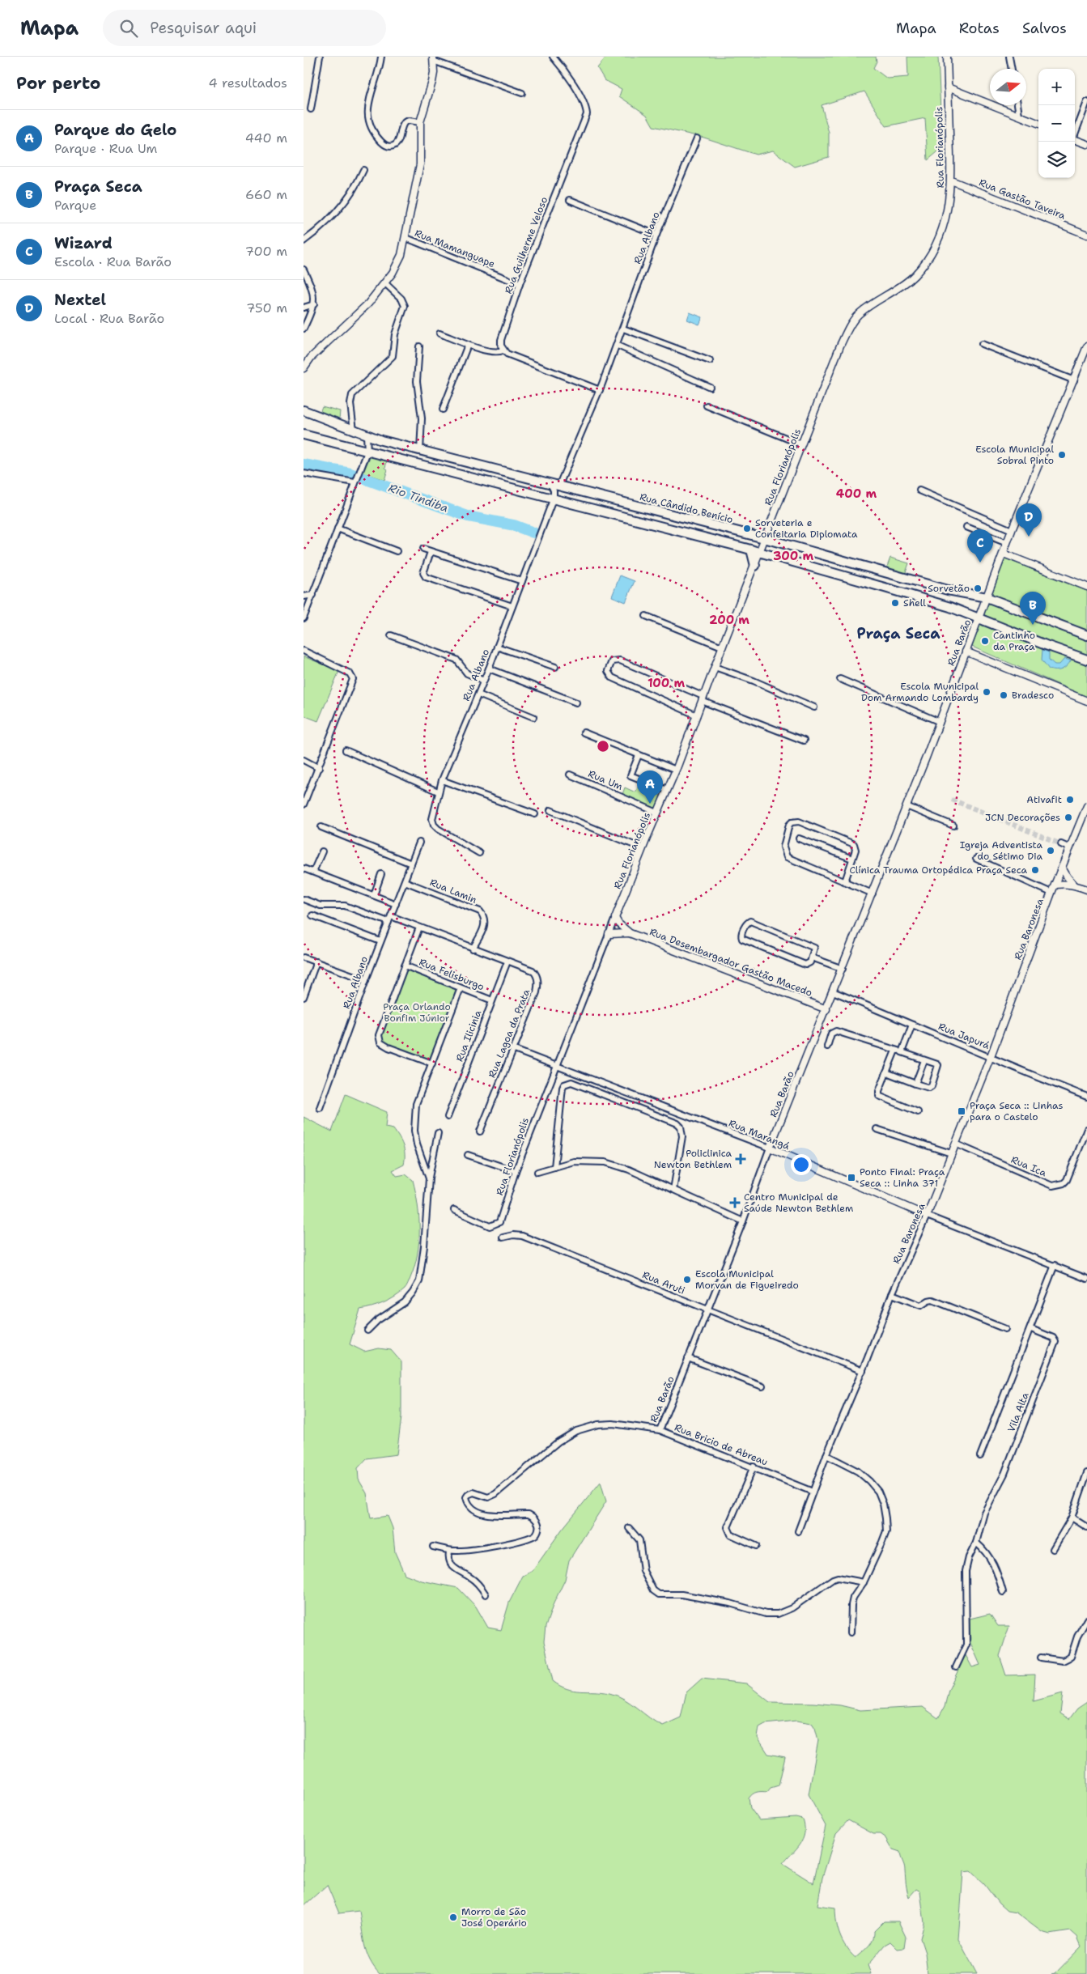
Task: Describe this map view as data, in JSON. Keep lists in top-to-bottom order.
{
  "streets": {
    "main road": ["Rua Cândido Benício"],
    "street": [
      "Rua Florianópolis",
      "Rua Gastão Taveira",
      "Rua Albano",
      "Rua Guilherme Veloso",
      "Rua Mamanguape",
      "Rua Barão",
      "Rua Um",
      "Rua Lamin",
      "Rua Baronesa",
      "Rua Desembargador Gastão Macedo",
      "Rua Felisburgo",
      "Rua Lagoa da Prata",
      "Rua Ilicinia",
      "Rua Japurá",
      "Rua Marangá",
      "Rua Ica",
      "Rua Aruti",
      "Vila Alta",
      "Rua Bricio de Abreau"
    ]
  },
  "crossings": [
    ["Rua Florianópolis", "Rua Gastão Taveira"],
    ["Rua Florianópolis", "Rua Cândido Benício"],
    ["Rua Florianópolis", "Rua Um"],
    ["Rua Florianópolis", "Rua Desembargador Gastão Macedo"],
    ["Rua Florianópolis", "Rua Marangá"],
    ["Rua Albano", "Rua Cândido Benício"],
    ["Rua Albano", "Rua Lamin"],
    ["Rua Albano", "Rua Lagoa da Prata"],
    ["Rua Guilherme Veloso", "Rua Mamanguape"],
    ["Rua Cândido Benício", "Rua Barão"],
    ["Rua Barão", "Rua Desembargador Gastão Macedo"],
    ["Rua Barão", "Rua Japurá"],
    ["Rua Barão", "Rua Marangá"],
    ["Rua Barão", "Rua Aruti"],
    ["Rua Barão", "Rua Bricio de Abreau"],
    ["Rua Lamin", "Rua Lagoa da Prata"],
    ["Rua Baronesa", "Rua Japurá"],
    ["Rua Baronesa", "Rua Marangá"],
    ["Rua Baronesa", "Rua Ica"],
    ["Rua Baronesa", "Rua Aruti"],
    ["Rua Baronesa", "Rua Bricio de Abreau"],
    ["Rua Felisburgo", "Rua Ilicinia"],
    ["Rua Lagoa da Prata", "Rua Ilicinia"],
    ["Rua Lagoa da Prata", "Rua Marangá"],
    ["Rua Marangá", "Vila Alta"]
  ],
  "districts": ["Praça Seca"],
  "water": ["Rio Tindiba"],
  "parks": ["Praça Orlando Bonfim Júnior"],
  "places": {
    "other": [
      "Escola Municipal Sobral Pinto",
      "Sorveteria e Confeitaria Diplomata",
      "Sorvetão",
      "Shell",
      "Cantinho da Praça",
      "Escola Municipal Dom Armando Lombardy",
      "Bradesco",
      "Ativafit",
      "JCN Decorações",
      "Igreja Adventista do Sétimo Dia",
      "Clínica Trauma Ortopédica Praça Seca",
      "Escola Municipal Morvan de Figueiredo",
      "Morro de São José Operário"
    ],
    "transit": ["Praça Seca :: Linhas para o Castelo", "Ponto Final: Praça Seca :: Linha 371"],
    "health": ["Policlinica Newton Bethlem", "Centro Municipal de Saúde Newton Bethlem"]
  },
  "north": "right",
  "page": {
    "header": "Mapa",
    "search": "Pesquisar aqui",
    "nav": ["Mapa", "Rotas", "Salvos"],
    "heading": ["Por perto", "4 resultados"],
    "map_buttons": ["+", "−"],
    "list": [
      {
        "mark": "A",
        "name": "Parque do Gelo",
        "note": "Parque · Rua Um",
        "value": "440 m"
      },
      {
        "mark": "B",
        "name": "Praça Seca",
        "note": "Parque",
        "value": "660 m"
      },
      {
        "mark": "C",
        "name": "Wizard",
        "note": "Escola · Rua Barão",
        "value": "700 m"
      },
      {
        "mark": "D",
        "name": "Nextel",
        "note": "Local · Rua Barão",
        "value": "750 m"
      }
    ],
    "pins": [
      "D",
      "C",
      "B",
      "A"
    ]
  },
  "rings": [
    "400 m",
    "300 m",
    "200 m",
    "100 m"
  ]
}
